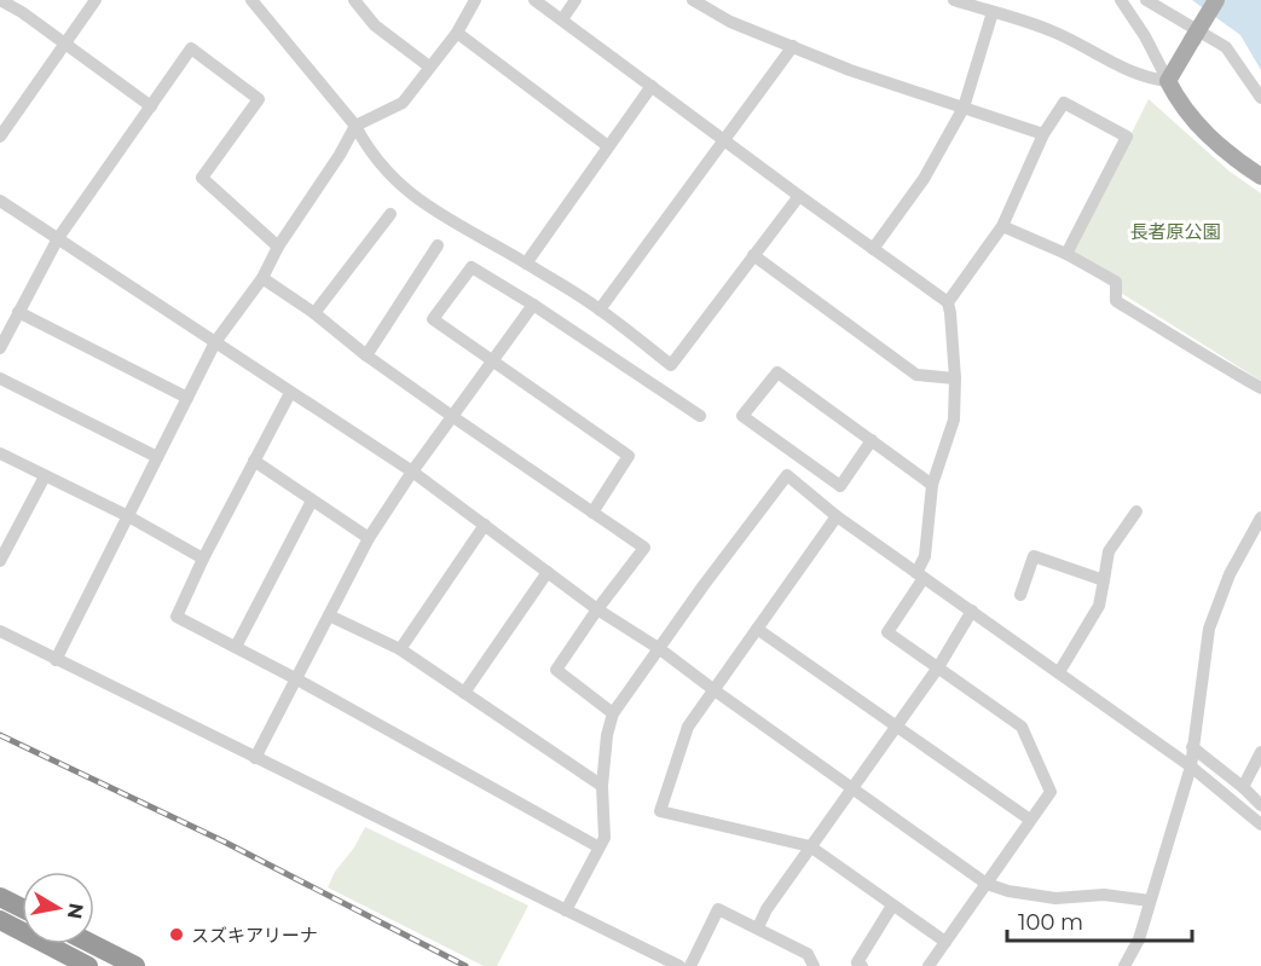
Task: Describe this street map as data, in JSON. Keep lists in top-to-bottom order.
{
  "parks": ["長者原公園"],
  "places": ["スズキアリーナ"],
  "scale_bar": "100 m",
  "north": "right"
}
